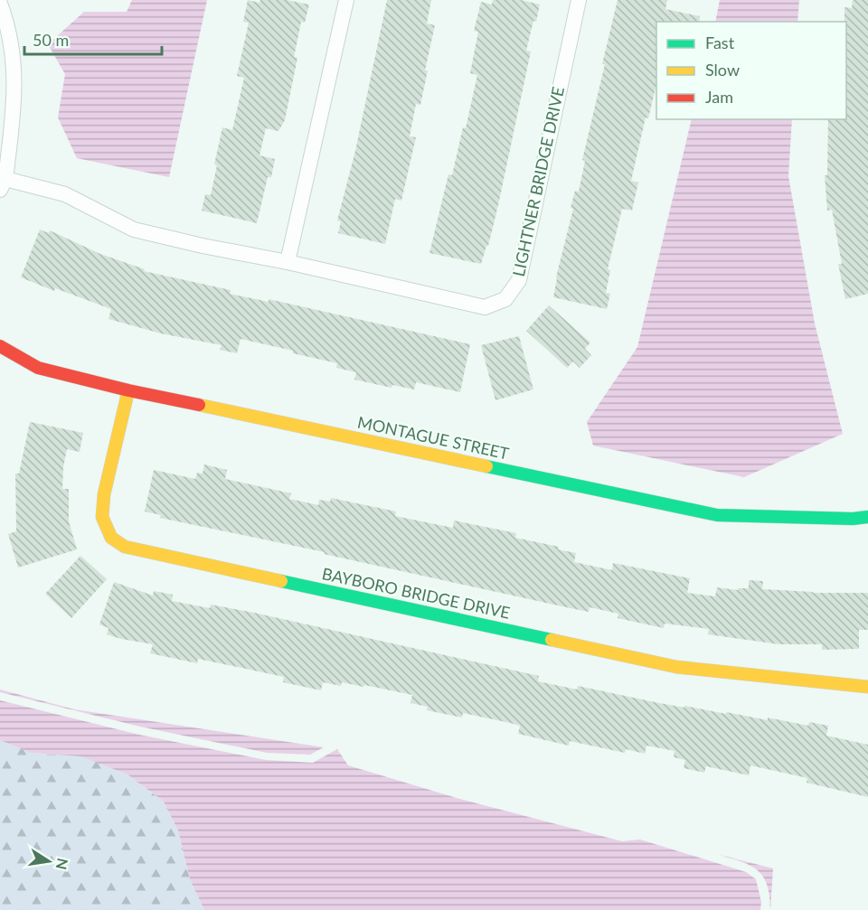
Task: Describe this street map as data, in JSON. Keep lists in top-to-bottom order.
{
  "streets": {
    "street": ["LIGHTNER BRIDGE DRIVE", "MONTAGUE STREET", "BAYBORO BRIDGE DRIVE"]
  },
  "crossings": [
    ["MONTAGUE STREET", "BAYBORO BRIDGE DRIVE"]
  ],
  "legend": ["Fast", "Slow", "Jam"],
  "scale_bar": "50 m",
  "north": "right"
}
